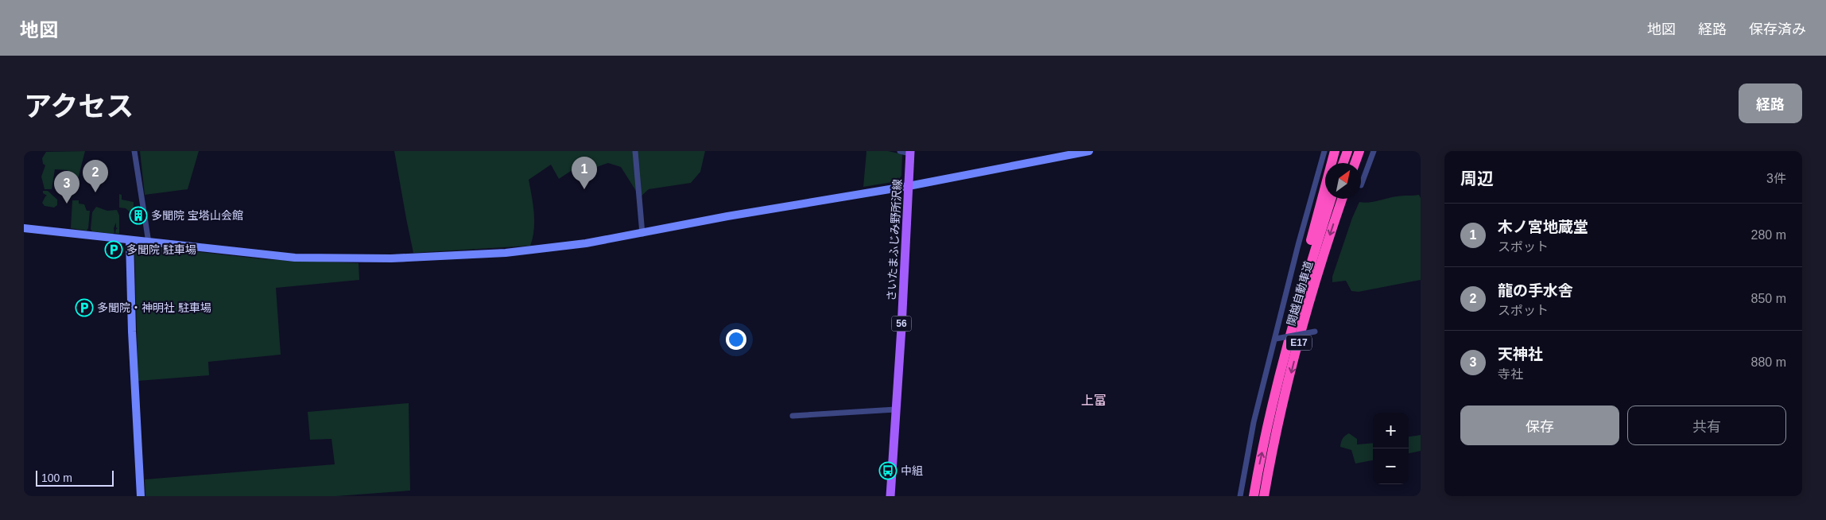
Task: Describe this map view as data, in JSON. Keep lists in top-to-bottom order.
{
  "streets": {
    "highway": ["関越自動車道", "E17"],
    "main road": ["さいたまふじみ野所沢線", "56"]
  },
  "districts": ["上富"],
  "places": {
    "building": ["多聞院 宝塔山会館"],
    "parking": ["多聞院 駐車場", "多聞院・神明社 駐車場"],
    "bus stop": ["中組"]
  },
  "scale_bar": "100 m",
  "north": "top right",
  "page": {
    "header": "地図",
    "nav": ["地図", "経路", "保存済み"],
    "title": "アクセス",
    "buttons": [
      "経路",
      ["保存", "共有"]
    ],
    "heading": ["周辺", "3件"],
    "pins": ["1", "2", "3"],
    "list": [
      {
        "mark": "1",
        "name": "木ノ宮地蔵堂",
        "note": "スポット",
        "value": "280 m"
      },
      {
        "mark": "2",
        "name": "龍の手水舎",
        "note": "スポット",
        "value": "850 m"
      },
      {
        "mark": "3",
        "name": "天神社",
        "note": "寺社",
        "value": "880 m"
      }
    ],
    "map_buttons": ["+", "−"],
    "scale": "100 m"
  }
}
